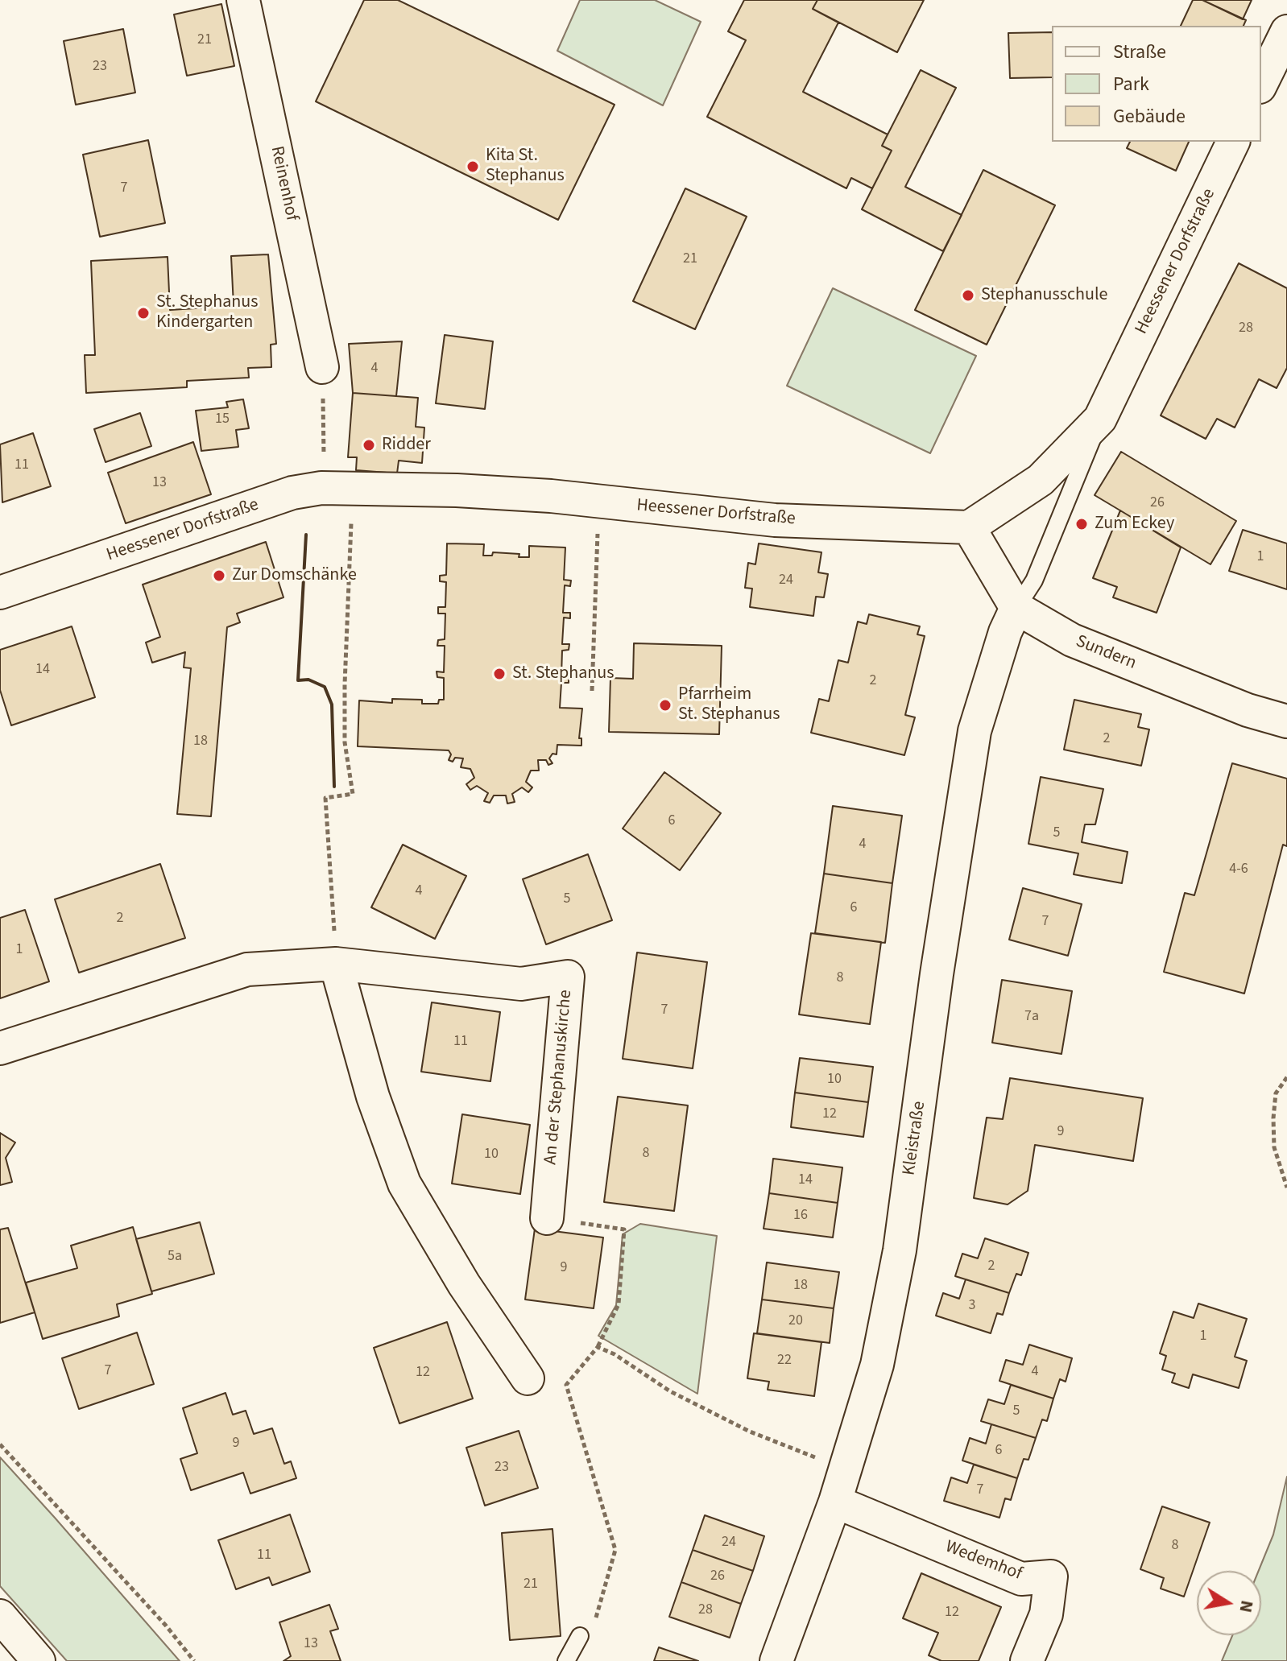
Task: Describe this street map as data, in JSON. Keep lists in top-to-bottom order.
{
  "streets": {
    "street": [
      "Reinenhof",
      "Heessener Dorfstraße",
      "Sundern",
      "An der Stephanuskirche",
      "Kleistraße",
      "Wedemhof"
    ]
  },
  "crossings": [
    ["Heessener Dorfstraße", "Sundern"],
    ["Sundern", "Kleistraße"],
    ["Kleistraße", "Wedemhof"]
  ],
  "places": [
    "Kita St. Stephanus",
    "Stephanusschule",
    "St. Stephanus Kindergarten",
    "Ridder",
    "Zum Eckey",
    "Zur Domschänke",
    "St. Stephanus",
    "Pfarrheim St. Stephanus"
  ],
  "house_numbers": [
    "21",
    "23",
    "7",
    "21",
    "28",
    "4",
    "15",
    "11",
    "13",
    "26",
    "1",
    "24",
    "14",
    "2",
    "2",
    "18",
    "6",
    "5",
    "4",
    "4-6",
    "4",
    "5",
    "6",
    "2",
    "7",
    "1",
    "8",
    "7",
    "7a",
    "11",
    "10",
    "12",
    "9",
    "8",
    "10",
    "14",
    "16",
    "5a",
    "2",
    "9",
    "18",
    "3",
    "20",
    "1",
    "22",
    "7",
    "4",
    "12",
    "5",
    "9",
    "6",
    "23",
    "7",
    "24",
    "8",
    "11",
    "26",
    "21",
    "28",
    "12",
    "13"
  ],
  "legend": ["Straße", "Park", "Gebäude"],
  "north": "right"
}
